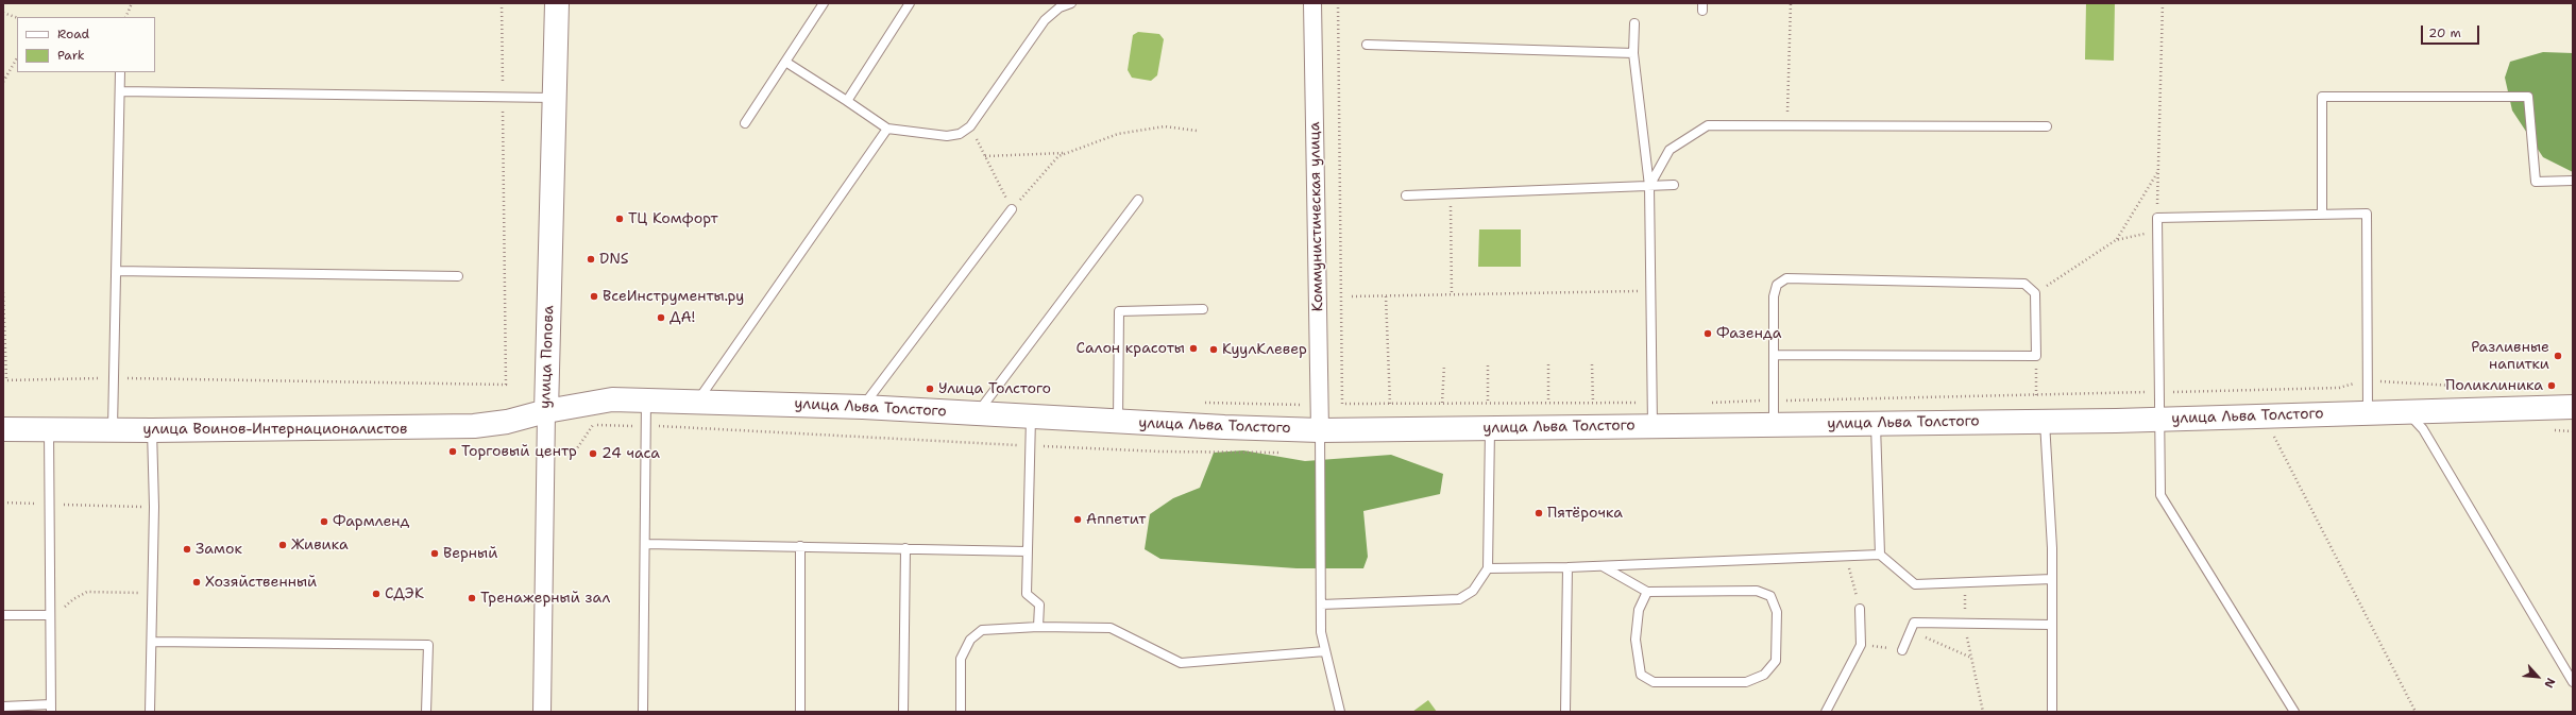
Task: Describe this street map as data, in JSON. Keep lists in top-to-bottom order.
{
  "streets": {
    "street": [
      "Коммунистическая улица",
      "улица Попова",
      "улица Льва Толстого",
      "улица Воинов-Интернационалистов"
    ]
  },
  "crossings": [
    ["Коммунистическая улица", "улица Льва Толстого"],
    ["улица Попова", "улица Льва Толстого"],
    ["улица Попова", "улица Воинов-Интернационалистов"],
    ["улица Льва Толстого", "улица Воинов-Интернационалистов"]
  ],
  "places": [
    "ТЦ Комфорт",
    "DNS",
    "ВсеИнструменты.ру",
    "ДА!",
    "Фазенда",
    "Салон красоты",
    "КуулКлевер",
    "Разливные напитки",
    "Поликлиника",
    "Улица Толстого",
    "Торговый центр",
    "24 часа",
    "Пятёрочка",
    "Аппетит",
    "Фармленд",
    "Живика",
    "Замок",
    "Верный",
    "Хозяйственный",
    "СДЭК",
    "Тренажерный зал"
  ],
  "legend": ["Road", "Park"],
  "scale_bar": "20 m",
  "north": "bottom right"
}
